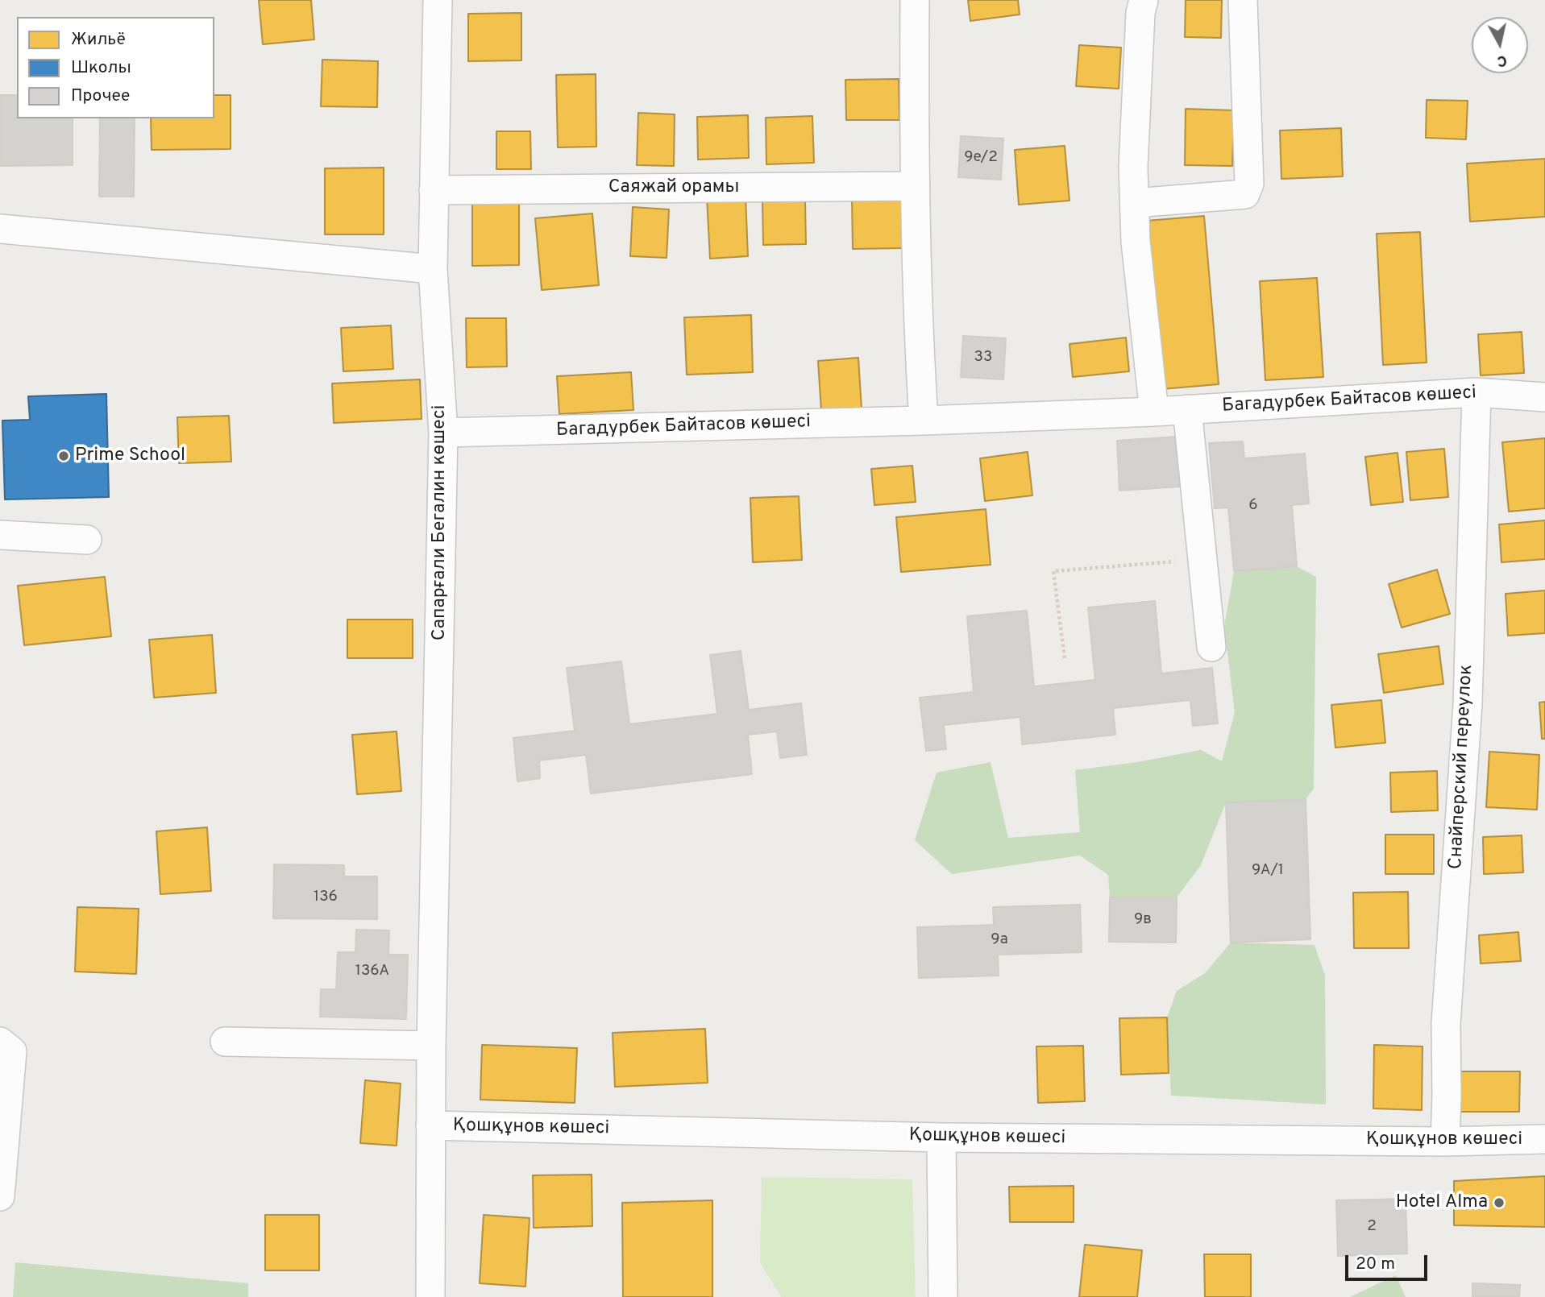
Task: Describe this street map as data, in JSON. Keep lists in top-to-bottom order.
{
  "streets": {
    "street": [
      "Саяжай орамы",
      "Багадурбек Байтасов көшесі",
      "Сапарғали Бегалин көшесі",
      "Снайперский переулок",
      "Қошқұнов көшесі"
    ]
  },
  "crossings": [
    ["Саяжай орамы", "Сапарғали Бегалин көшесі"],
    ["Багадурбек Байтасов көшесі", "Сапарғали Бегалин көшесі"],
    ["Багадурбек Байтасов көшесі", "Снайперский переулок"],
    ["Сапарғали Бегалин көшесі", "Қошқұнов көшесі"],
    ["Снайперский переулок", "Қошқұнов көшесі"]
  ],
  "places": ["Prime School", "Hotel Alma"],
  "house_numbers": [
    "9е/2",
    "33",
    "6",
    "9А/1",
    "136",
    "9в",
    "9а",
    "136А",
    "2"
  ],
  "legend": ["Жильё", "Школы", "Прочее"],
  "scale_bar": "20 m",
  "north": "bottom"
}
